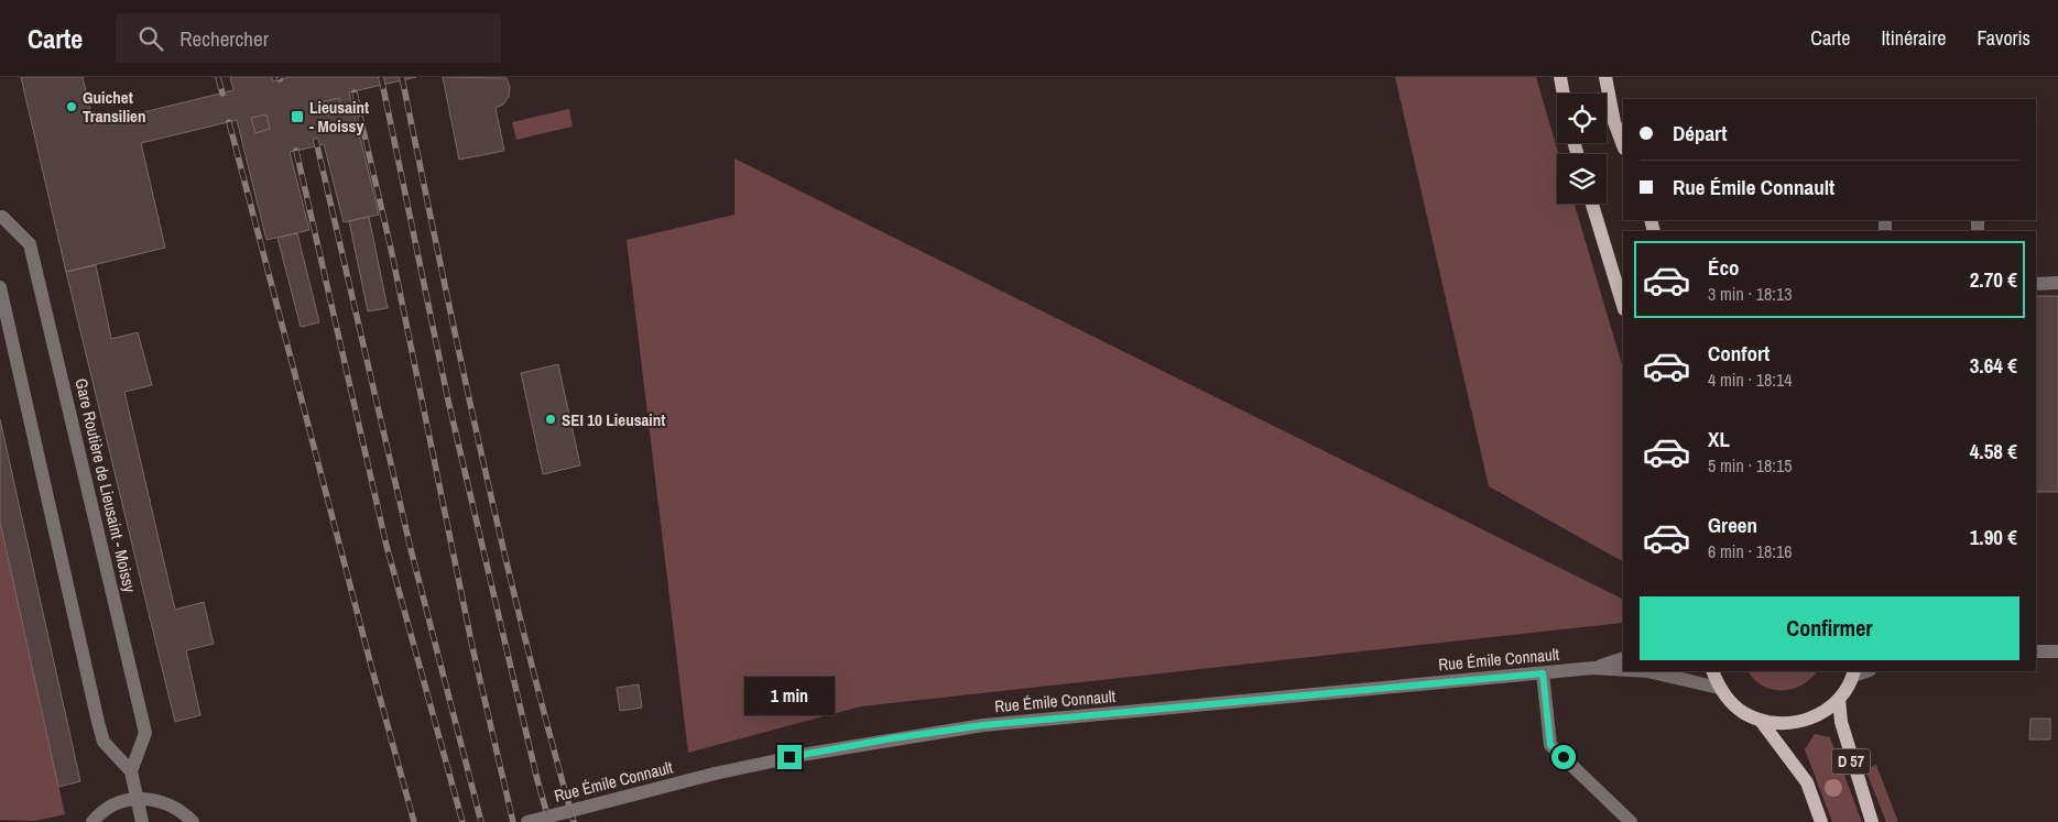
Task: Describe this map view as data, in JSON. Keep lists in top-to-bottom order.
{
  "streets": {
    "main road": ["D 57"],
    "street": ["Gare Routière de Lieusaint - Moissy", "Rue Émile Connault"]
  },
  "places": {
    "other": ["Guichet Transilien", "SEI 10 Lieusaint"],
    "transit": ["Lieusaint - Moissy"]
  },
  "page": {
    "header": "Carte",
    "search": "Rechercher",
    "nav": ["Carte", "Itinéraire", "Favoris"],
    "banner": ["Départ", "Rue Émile Connault"],
    "list": [
      {
        "name": "Éco",
        "note": "3 min · 18:13",
        "value": "2.70 €"
      },
      {
        "name": "Confort",
        "note": "4 min · 18:14",
        "value": "3.64 €"
      },
      {
        "name": "XL",
        "note": "5 min · 18:15",
        "value": "4.58 €"
      },
      {
        "name": "Green",
        "note": "6 min · 18:16",
        "value": "1.90 €"
      }
    ],
    "buttons": "Confirmer",
    "bubble": "1 min"
  }
}
